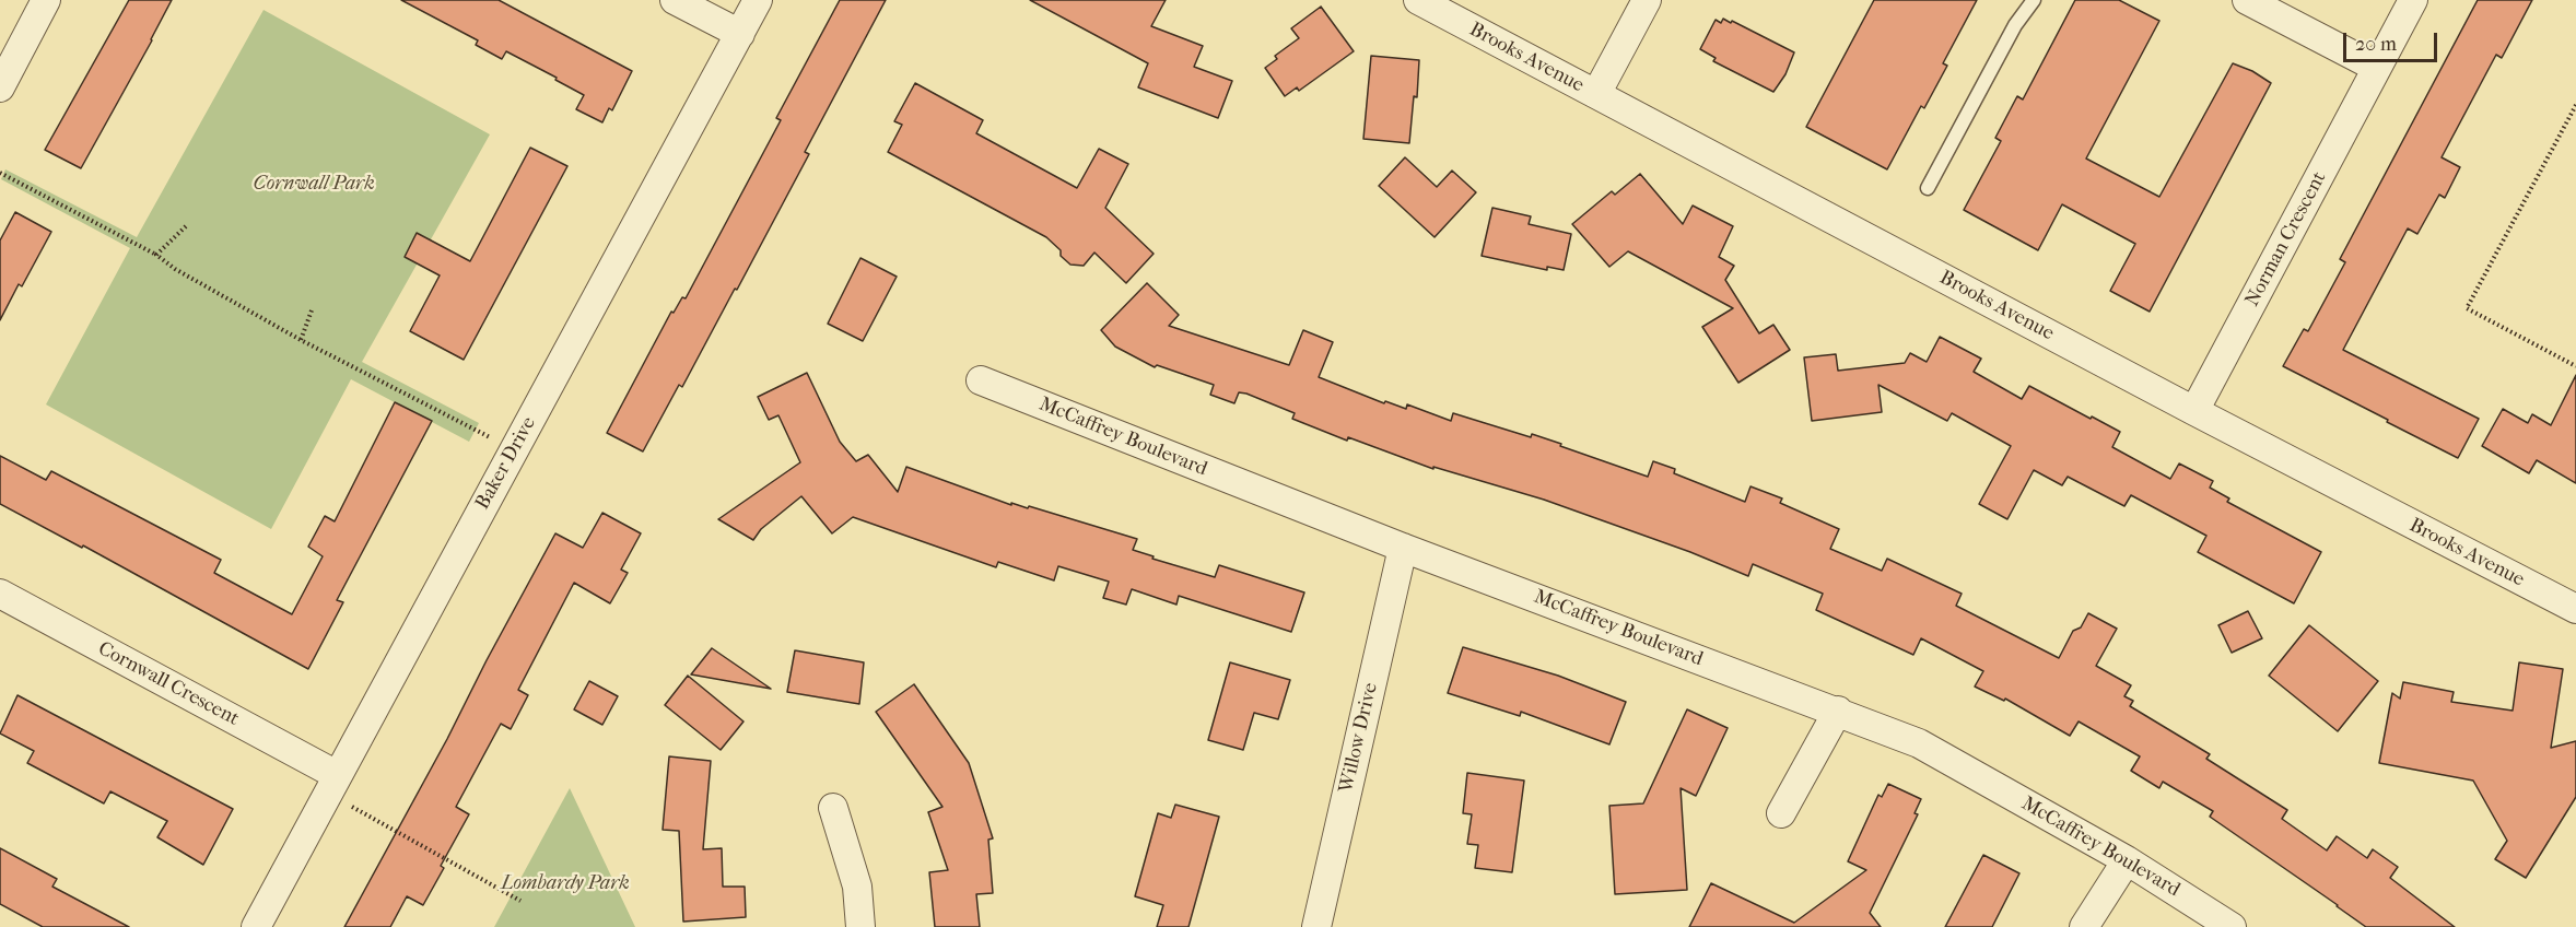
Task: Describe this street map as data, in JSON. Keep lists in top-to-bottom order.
{
  "streets": {
    "street": [
      "Brooks Avenue",
      "Norman Crescent",
      "McCaffrey Boulevard",
      "Baker Drive",
      "Cornwall Crescent",
      "Willow Drive"
    ]
  },
  "crossings": [
    ["Brooks Avenue", "Norman Crescent"],
    ["McCaffrey Boulevard", "Willow Drive"],
    ["Baker Drive", "Cornwall Crescent"]
  ],
  "parks": ["Cornwall Park", "Lombardy Park"],
  "scale_bar": "20 m"
}
